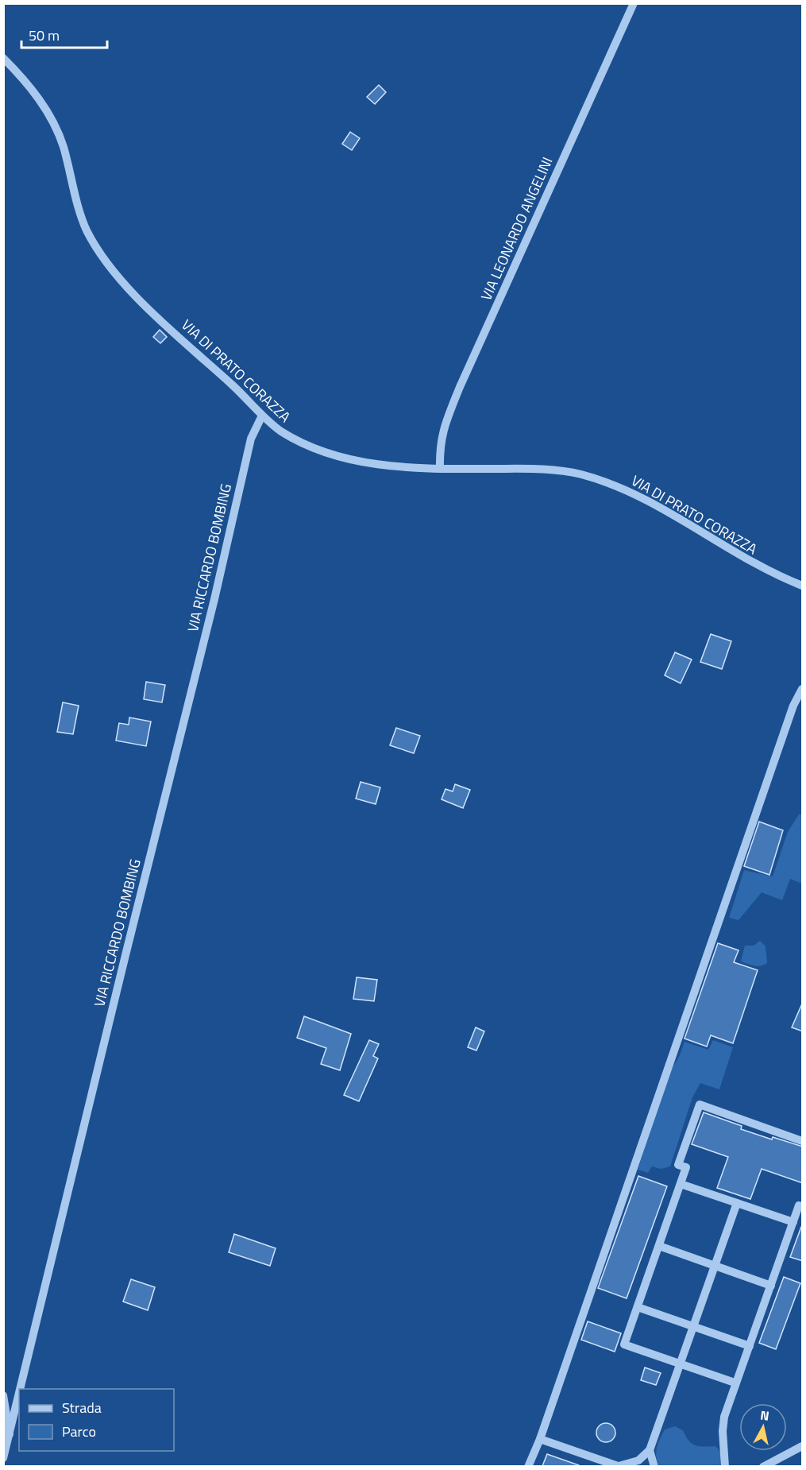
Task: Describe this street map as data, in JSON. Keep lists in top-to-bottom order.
{
  "streets": {
    "street": ["VIA LEONARDO ANGELINI", "VIA DI PRATO CORAZZA", "VIA RICCARDO BOMBING"]
  },
  "crossings": [
    ["VIA LEONARDO ANGELINI", "VIA DI PRATO CORAZZA"],
    ["VIA DI PRATO CORAZZA", "VIA RICCARDO BOMBING"]
  ],
  "legend": ["Strada", "Parco"],
  "scale_bar": "50 m",
  "north": "top"
}
